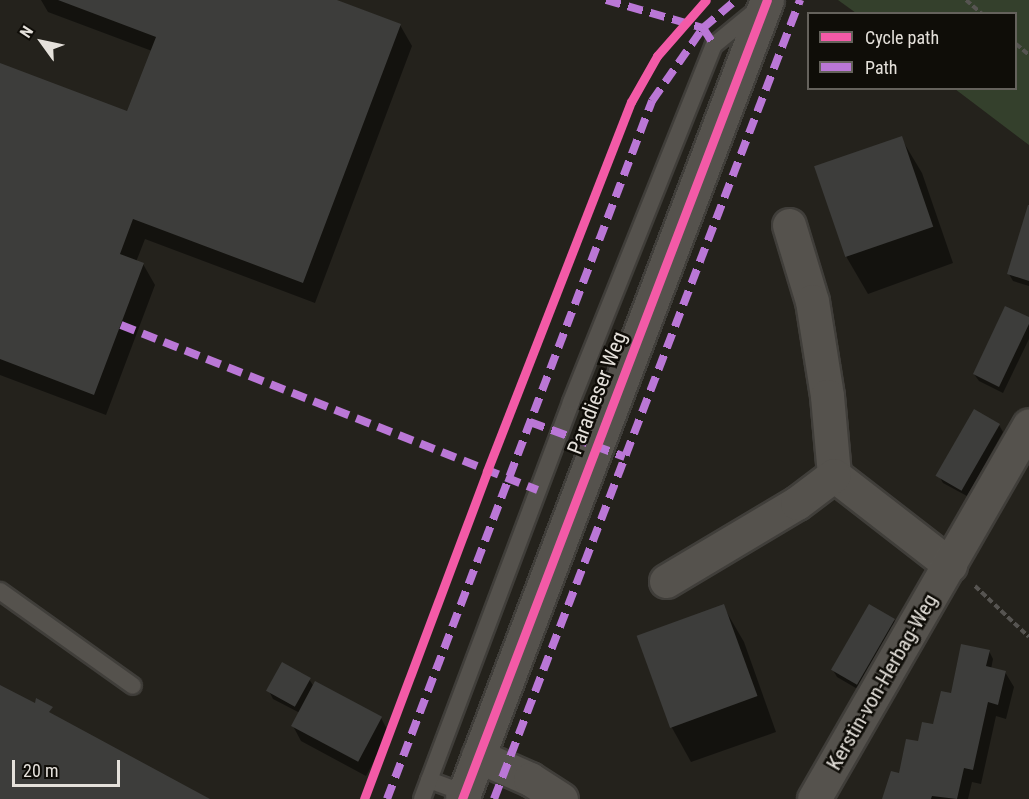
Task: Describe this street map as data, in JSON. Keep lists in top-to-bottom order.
{
  "streets": {
    "street": ["Paradieser Weg", "Kerstin-von-Herbag-Weg"]
  },
  "legend": ["Cycle path", "Path"],
  "scale_bar": "20 m",
  "north": "top left"
}
